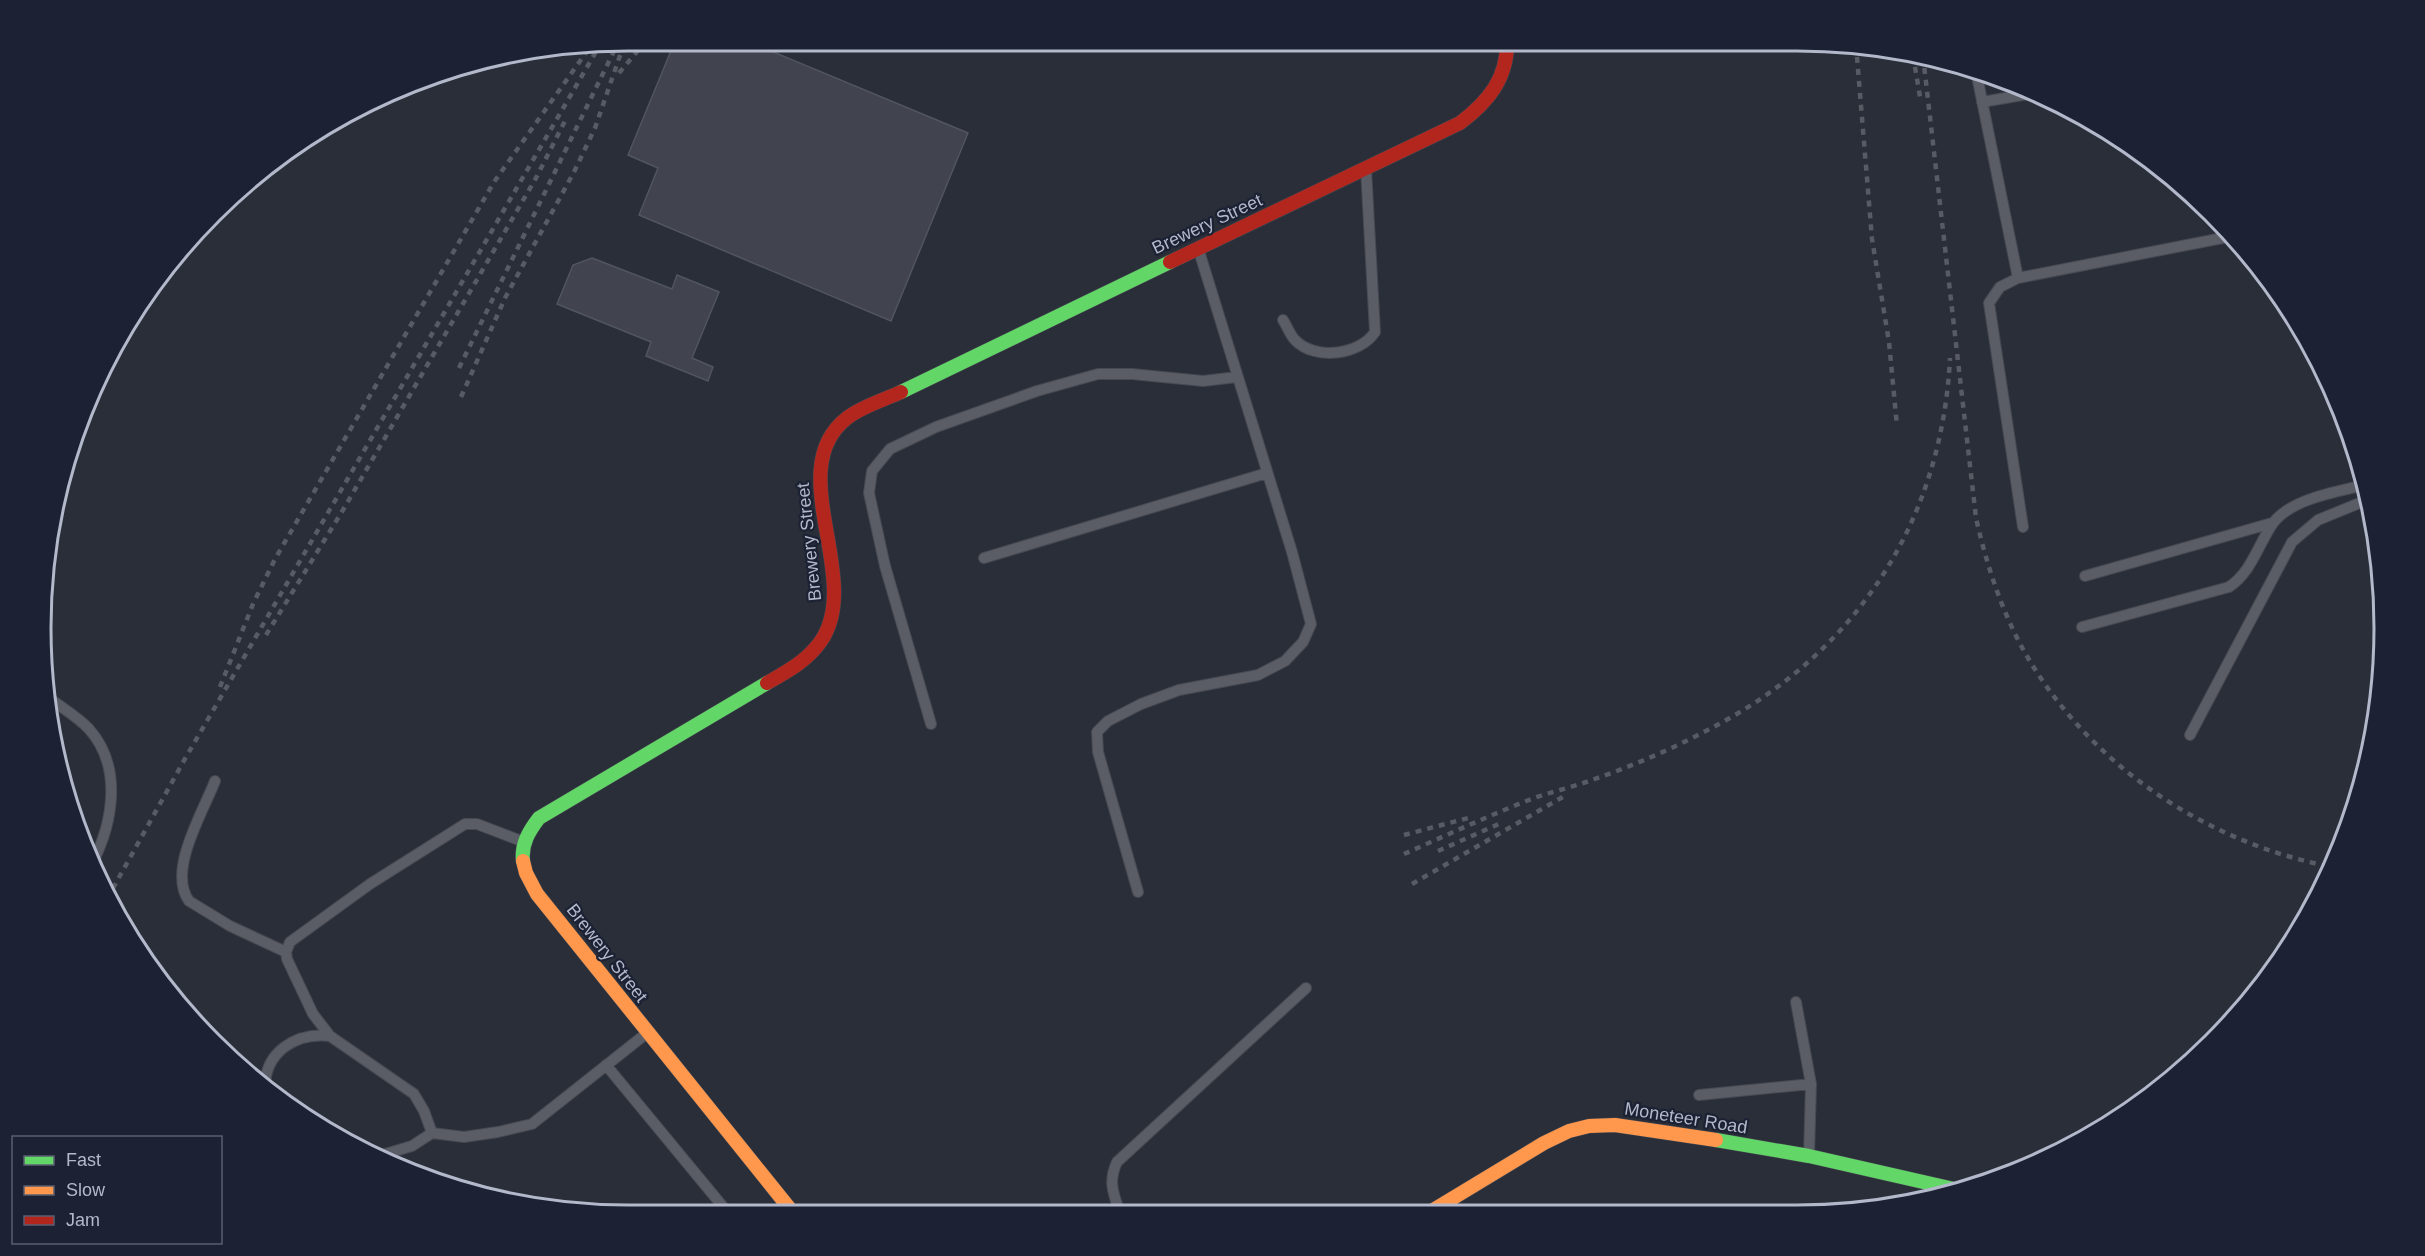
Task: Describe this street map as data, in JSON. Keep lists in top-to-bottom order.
{
  "streets": {
    "street": ["Brewery Street", "Moneteer Road"]
  },
  "legend": ["Fast", "Slow", "Jam"]
}
